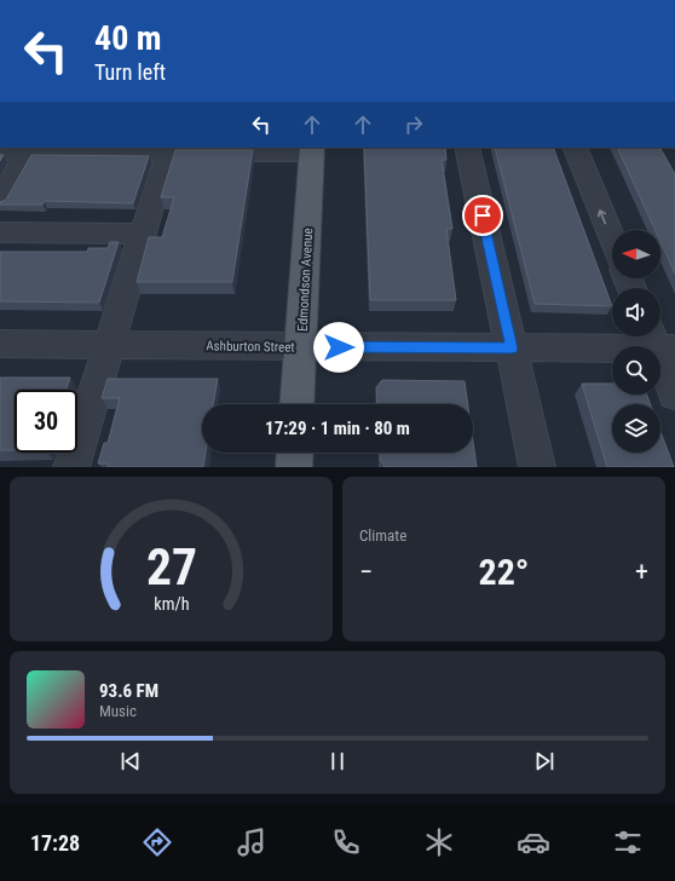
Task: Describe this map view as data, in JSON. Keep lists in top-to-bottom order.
{
  "streets": {
    "main road": ["Edmondson Avenue"],
    "street": ["Ashburton Street"]
  },
  "crossings": [
    ["Edmondson Avenue", "Ashburton Street"]
  ],
  "north": "left",
  "page": {
    "turn": ["40 m", "Turn left"],
    "limit": "30",
    "trip": "17:29 · 1 min · 80 m",
    "tile": "Climate",
    "heat": ["−", "22°", "+"],
    "song": ["93.6 FM", "Music"],
    "tabs": "17:28",
    "gauge": ["27", "km/h"]
  }
}
